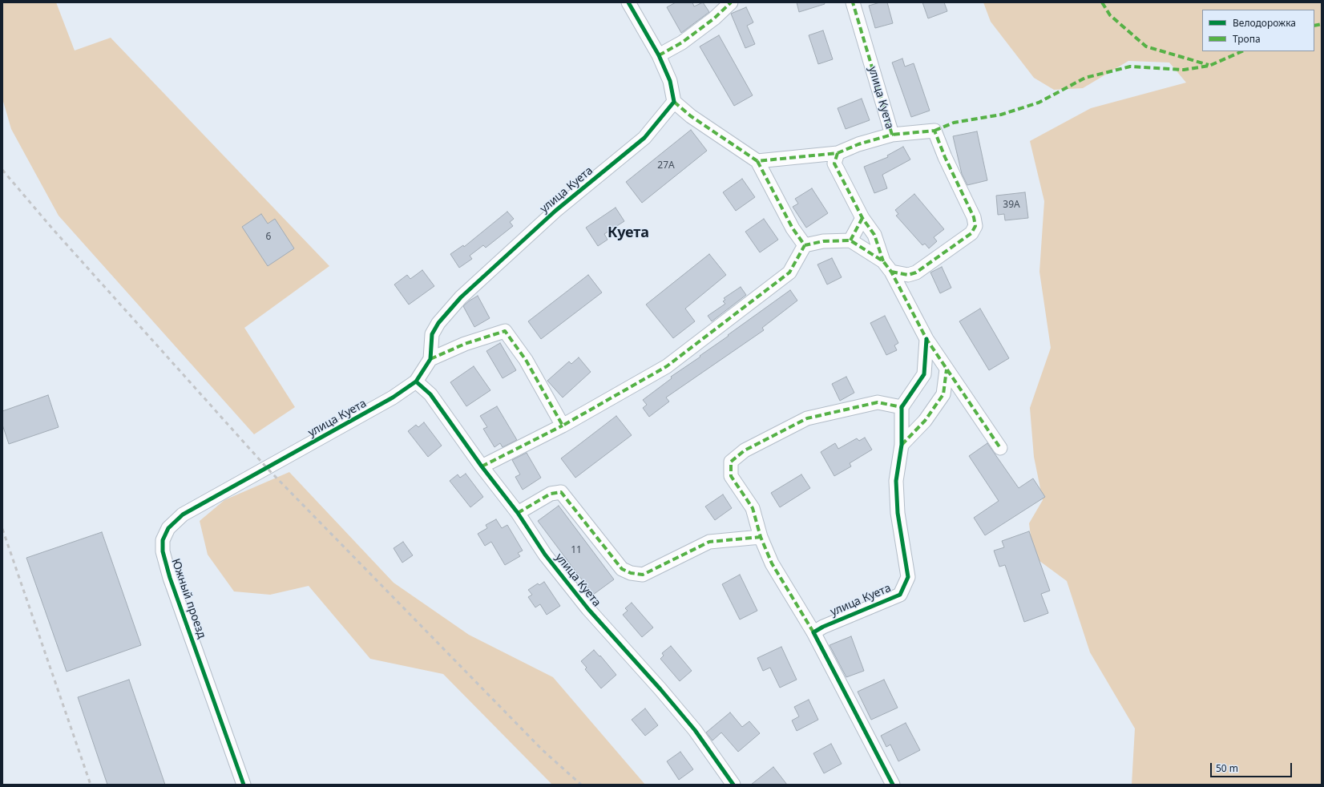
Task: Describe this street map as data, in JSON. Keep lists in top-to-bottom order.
{
  "streets": {
    "street": ["улица Куета", "Южный проезд"]
  },
  "crossings": [
    ["улица Куета", "Южный проезд"]
  ],
  "districts": ["Куета"],
  "house_numbers": [
    "27А",
    "39А",
    "6",
    "11"
  ],
  "legend": ["Велодорожка", "Тропа"],
  "scale_bar": "50 m"
}
